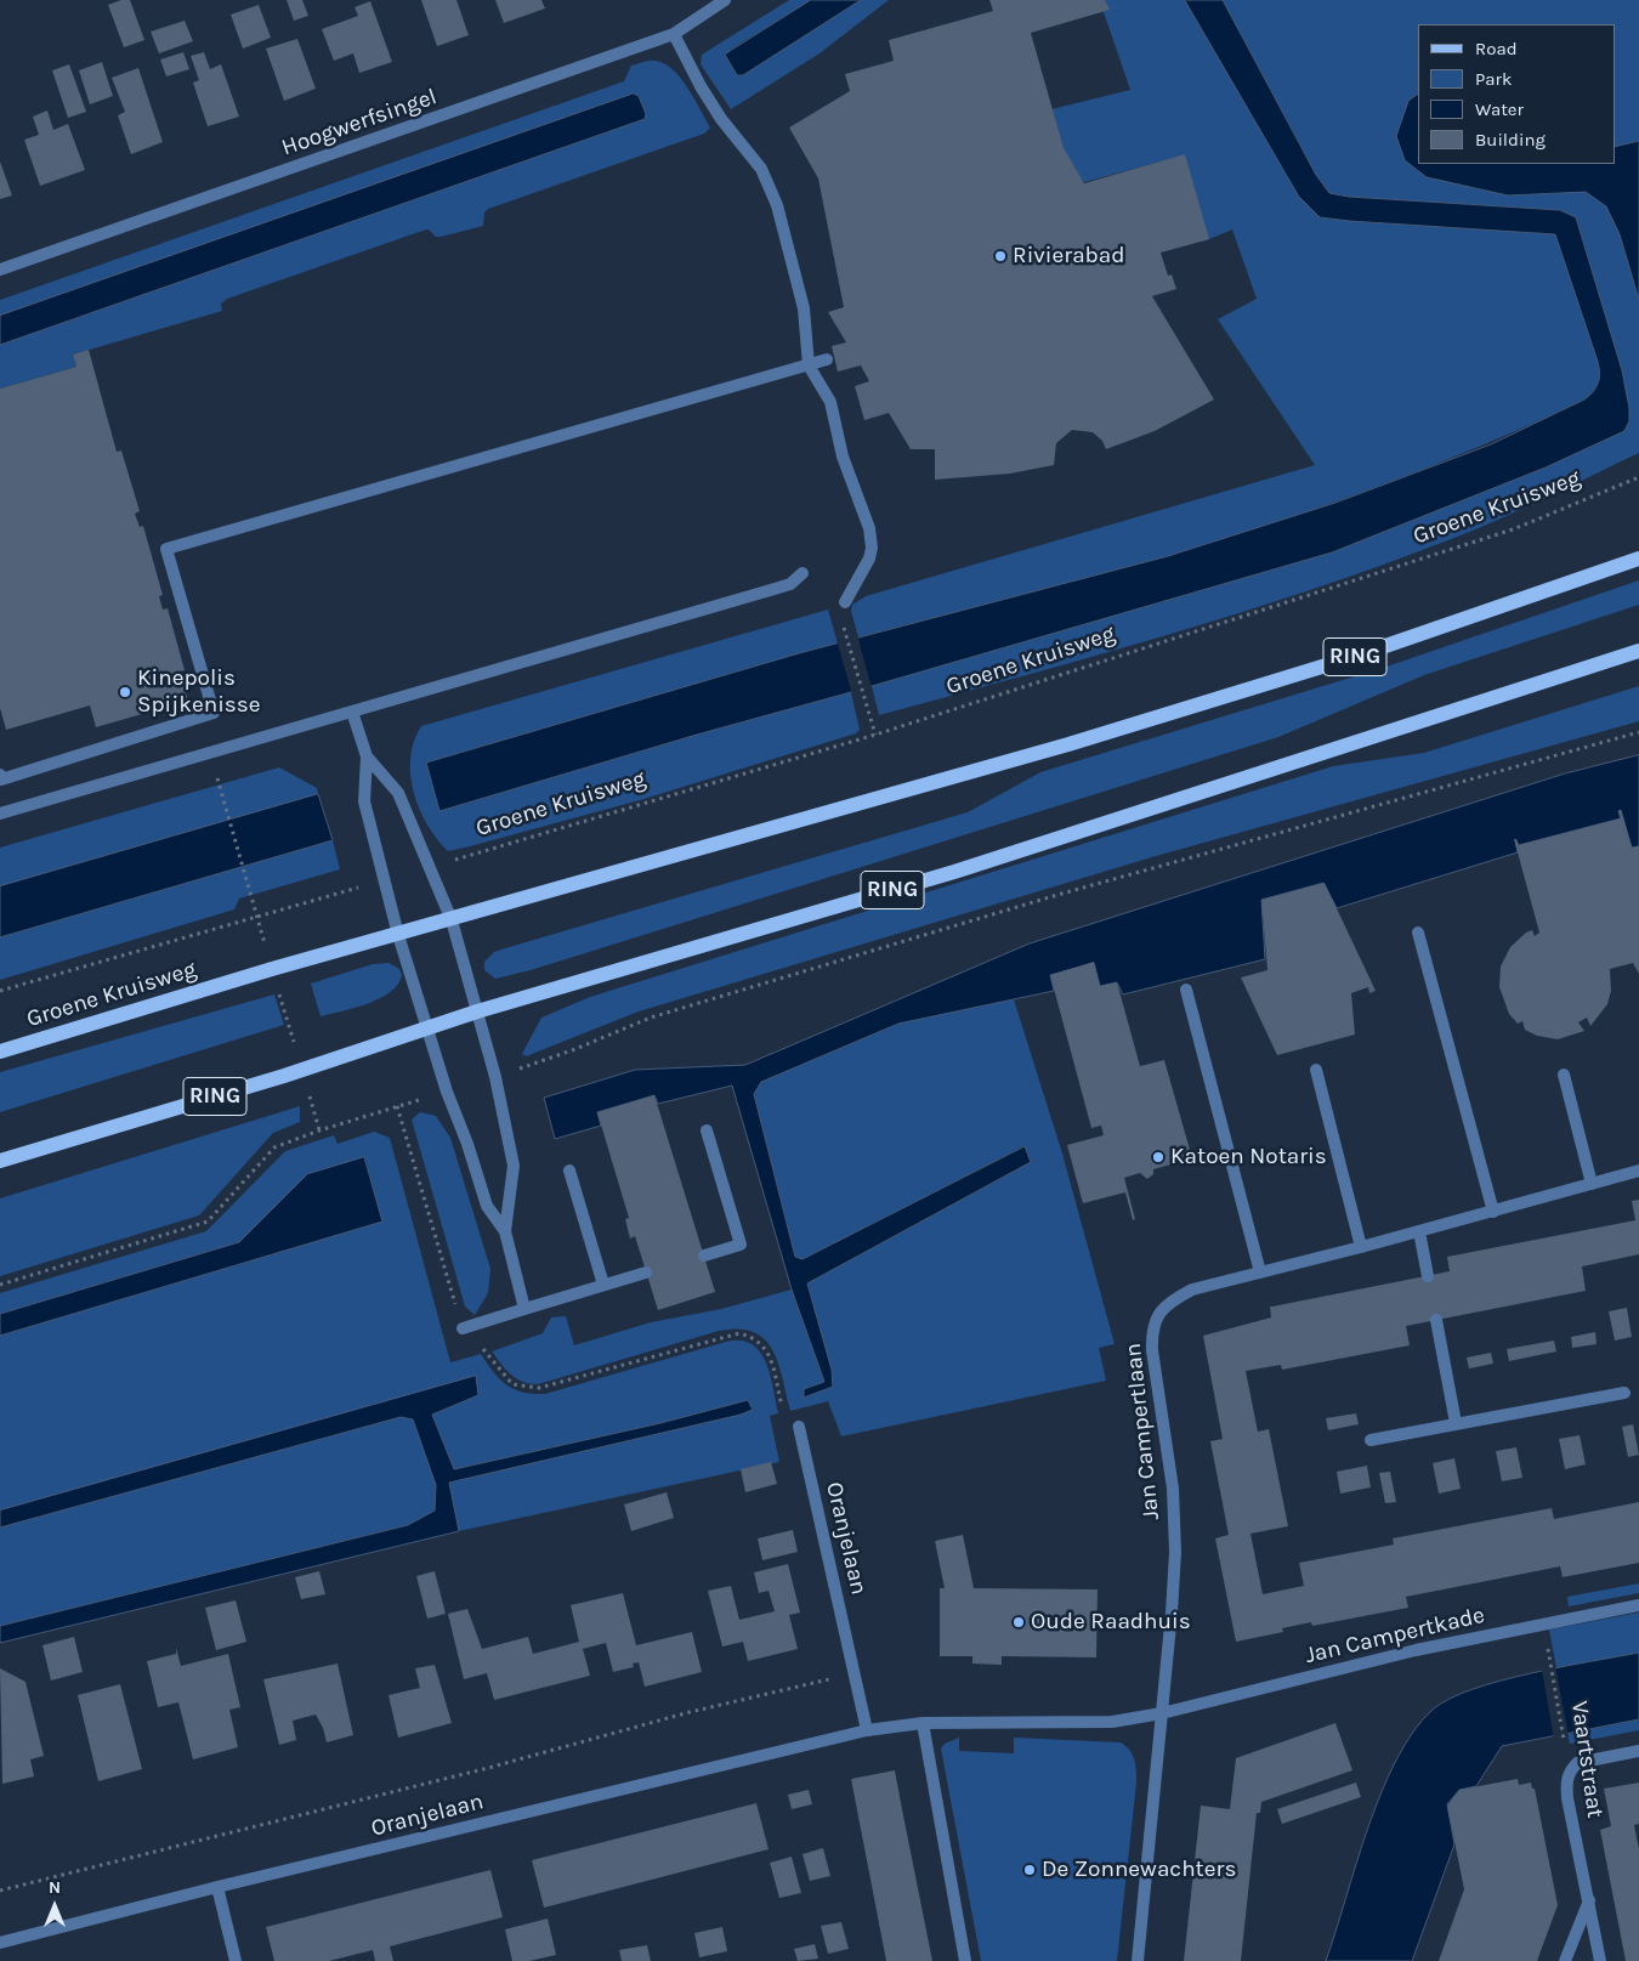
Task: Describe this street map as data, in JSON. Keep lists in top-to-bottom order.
{
  "streets": {
    "main road": ["Groene Kruisweg", "RING"],
    "street": [
      "Hoogwerfsingel",
      "Jan Campertlaan",
      "Oranjelaan",
      "Jan Campertkade",
      "Vaartstraat"
    ]
  },
  "crossings": [
    ["Jan Campertlaan", "Jan Campertkade"],
    ["Oranjelaan", "Jan Campertkade"],
    ["Jan Campertkade", "Vaartstraat"]
  ],
  "places": [
    "Rivierabad",
    "Kinepolis Spijkenisse",
    "Katoen Notaris",
    "Oude Raadhuis",
    "De Zonnewachters"
  ],
  "legend": [
    "Road",
    "Park",
    "Water",
    "Building"
  ],
  "north": "top"
}
